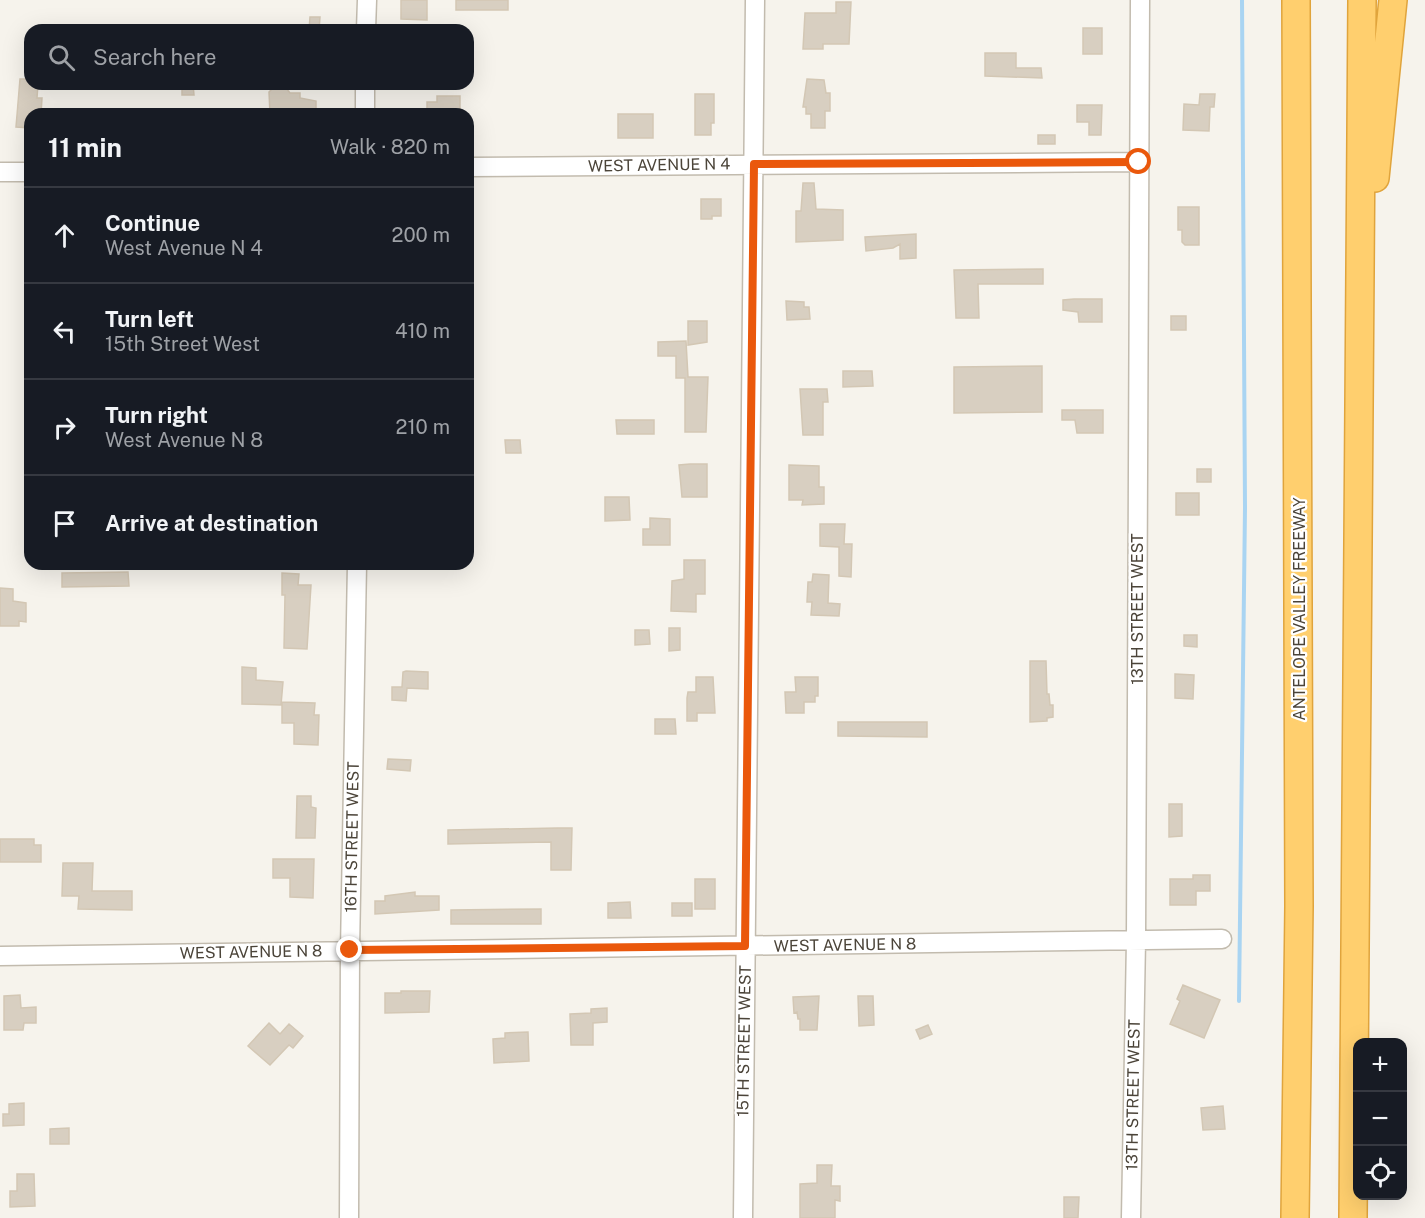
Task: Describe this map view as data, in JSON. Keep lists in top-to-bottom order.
{
  "streets": {
    "highway": ["ANTELOPE VALLEY FREEWAY"],
    "street": [
      "WEST AVENUE N 4",
      "13TH STREET WEST",
      "16TH STREET WEST",
      "WEST AVENUE N 8",
      "15TH STREET WEST"
    ]
  },
  "crossings": [
    ["WEST AVENUE N 4", "13TH STREET WEST"],
    ["WEST AVENUE N 4", "15TH STREET WEST"],
    ["13TH STREET WEST", "WEST AVENUE N 8"],
    ["16TH STREET WEST", "WEST AVENUE N 8"],
    ["WEST AVENUE N 8", "15TH STREET WEST"]
  ],
  "page": {
    "search": "Search here",
    "heading": ["11 min", "Walk · 820 m"],
    "list": [
      ["Continue", "West Avenue N 4", "200 m"],
      ["Turn left", "15th Street West", "410 m"],
      ["Turn right", "West Avenue N 8", "210 m"],
      "Arrive at destination"
    ],
    "map_buttons": ["+", "−"]
  }
}
